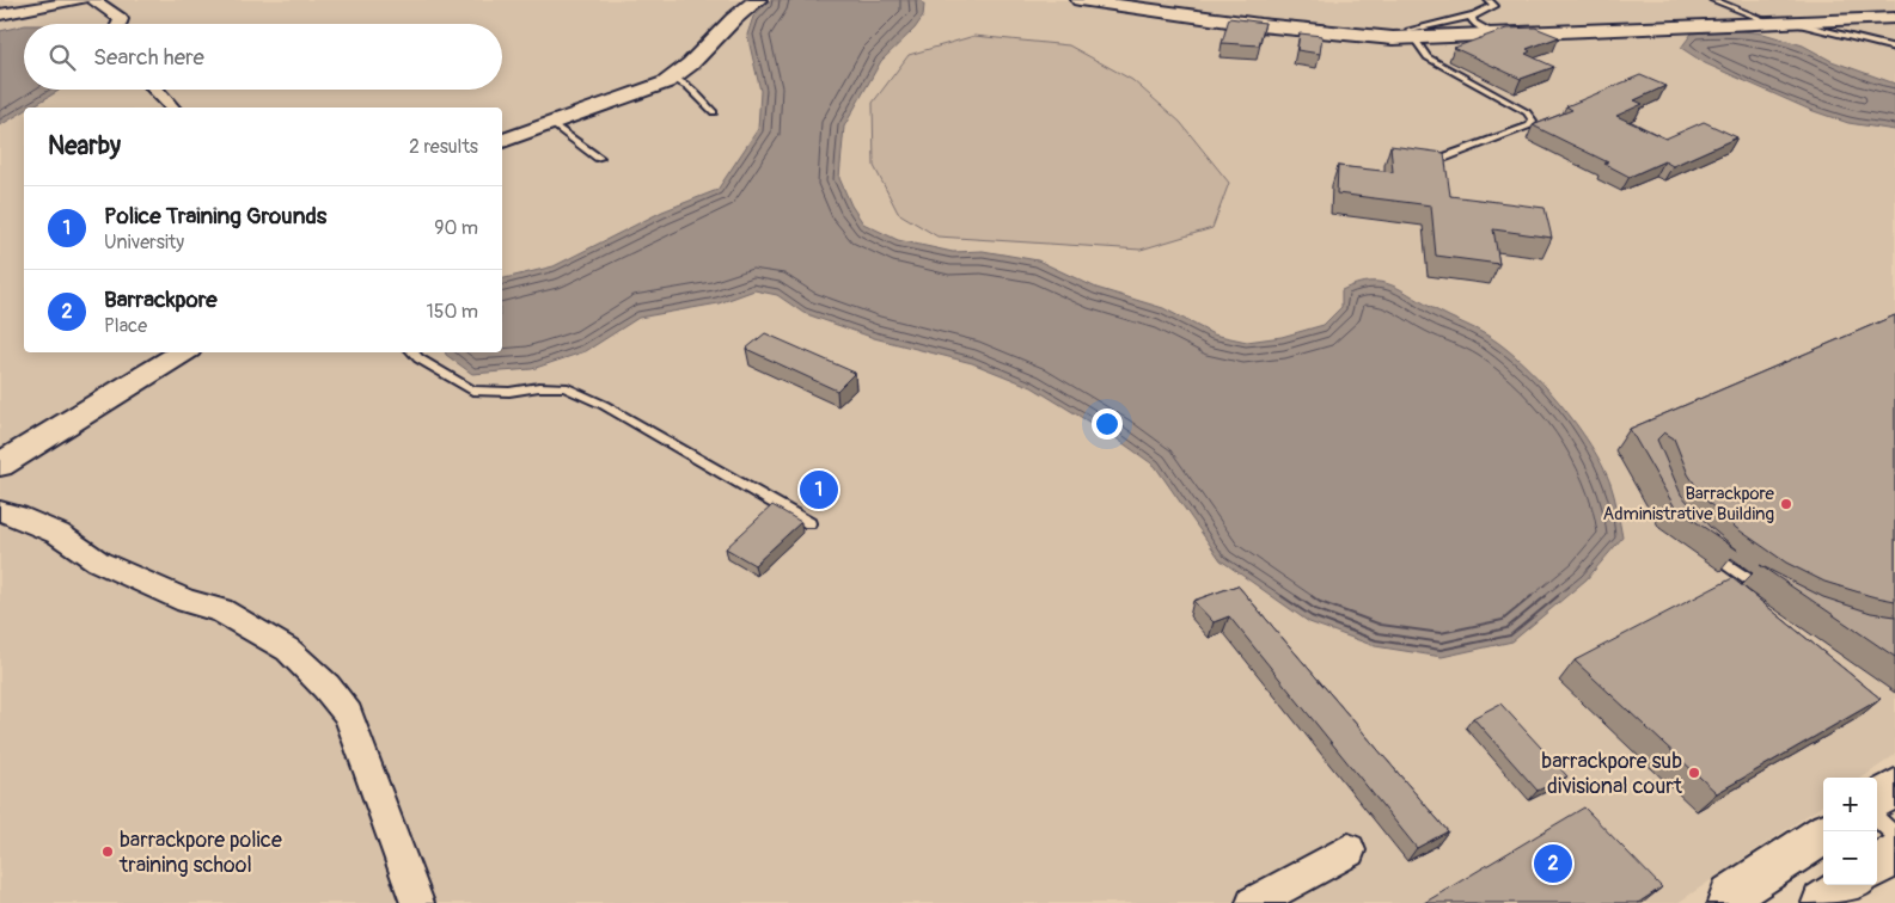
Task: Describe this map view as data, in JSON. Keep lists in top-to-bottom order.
{
  "places": ["Barrackpore Administrative Building", "barrackpore sub divisional court", "barrackpore police training school"],
  "page": {
    "search": "Search here",
    "heading": ["Nearby", "2 results"],
    "list": [
      {
        "mark": "1",
        "name": "Police Training Grounds",
        "note": "University",
        "value": "90 m"
      },
      {
        "mark": "2",
        "name": "Barrackpore",
        "note": "Place",
        "value": "150 m"
      }
    ],
    "pins": ["1", "2"],
    "map_buttons": ["+", "−"]
  }
}
